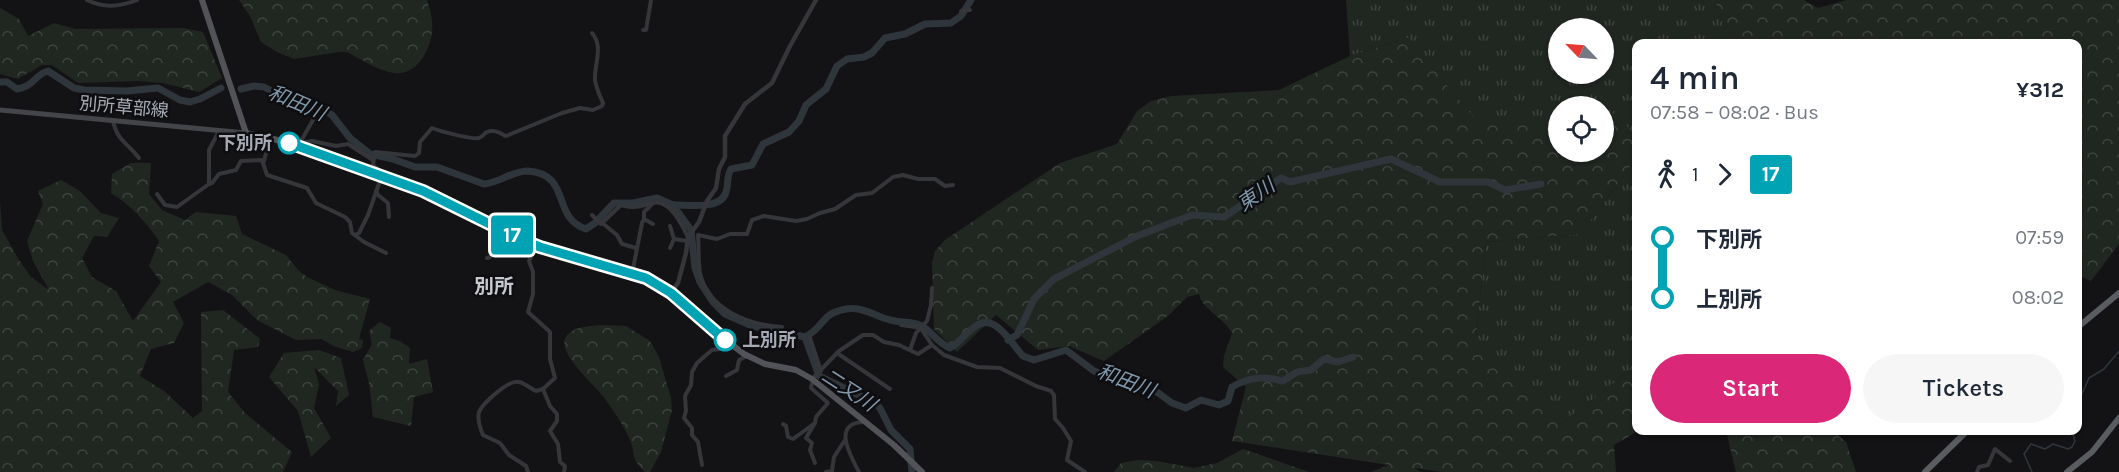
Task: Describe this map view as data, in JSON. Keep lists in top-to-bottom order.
{
  "streets": {
    "main road": ["別所草部線"]
  },
  "districts": ["別所"],
  "water": ["和田川", "東川", "二又川"],
  "places": ["下別所", "上別所"],
  "lines": ["bus line 17"],
  "north": "top left",
  "page": {
    "on_map": "17",
    "heading": ["4 min", "07:58 – 08:02 · Bus", "¥312"],
    "legs": ["1", "17"],
    "list": [
      {
        "name": "下別所",
        "value": "07:59"
      },
      {
        "name": "上別所",
        "value": "08:02"
      }
    ],
    "buttons": ["Start", "Tickets"]
  }
}
